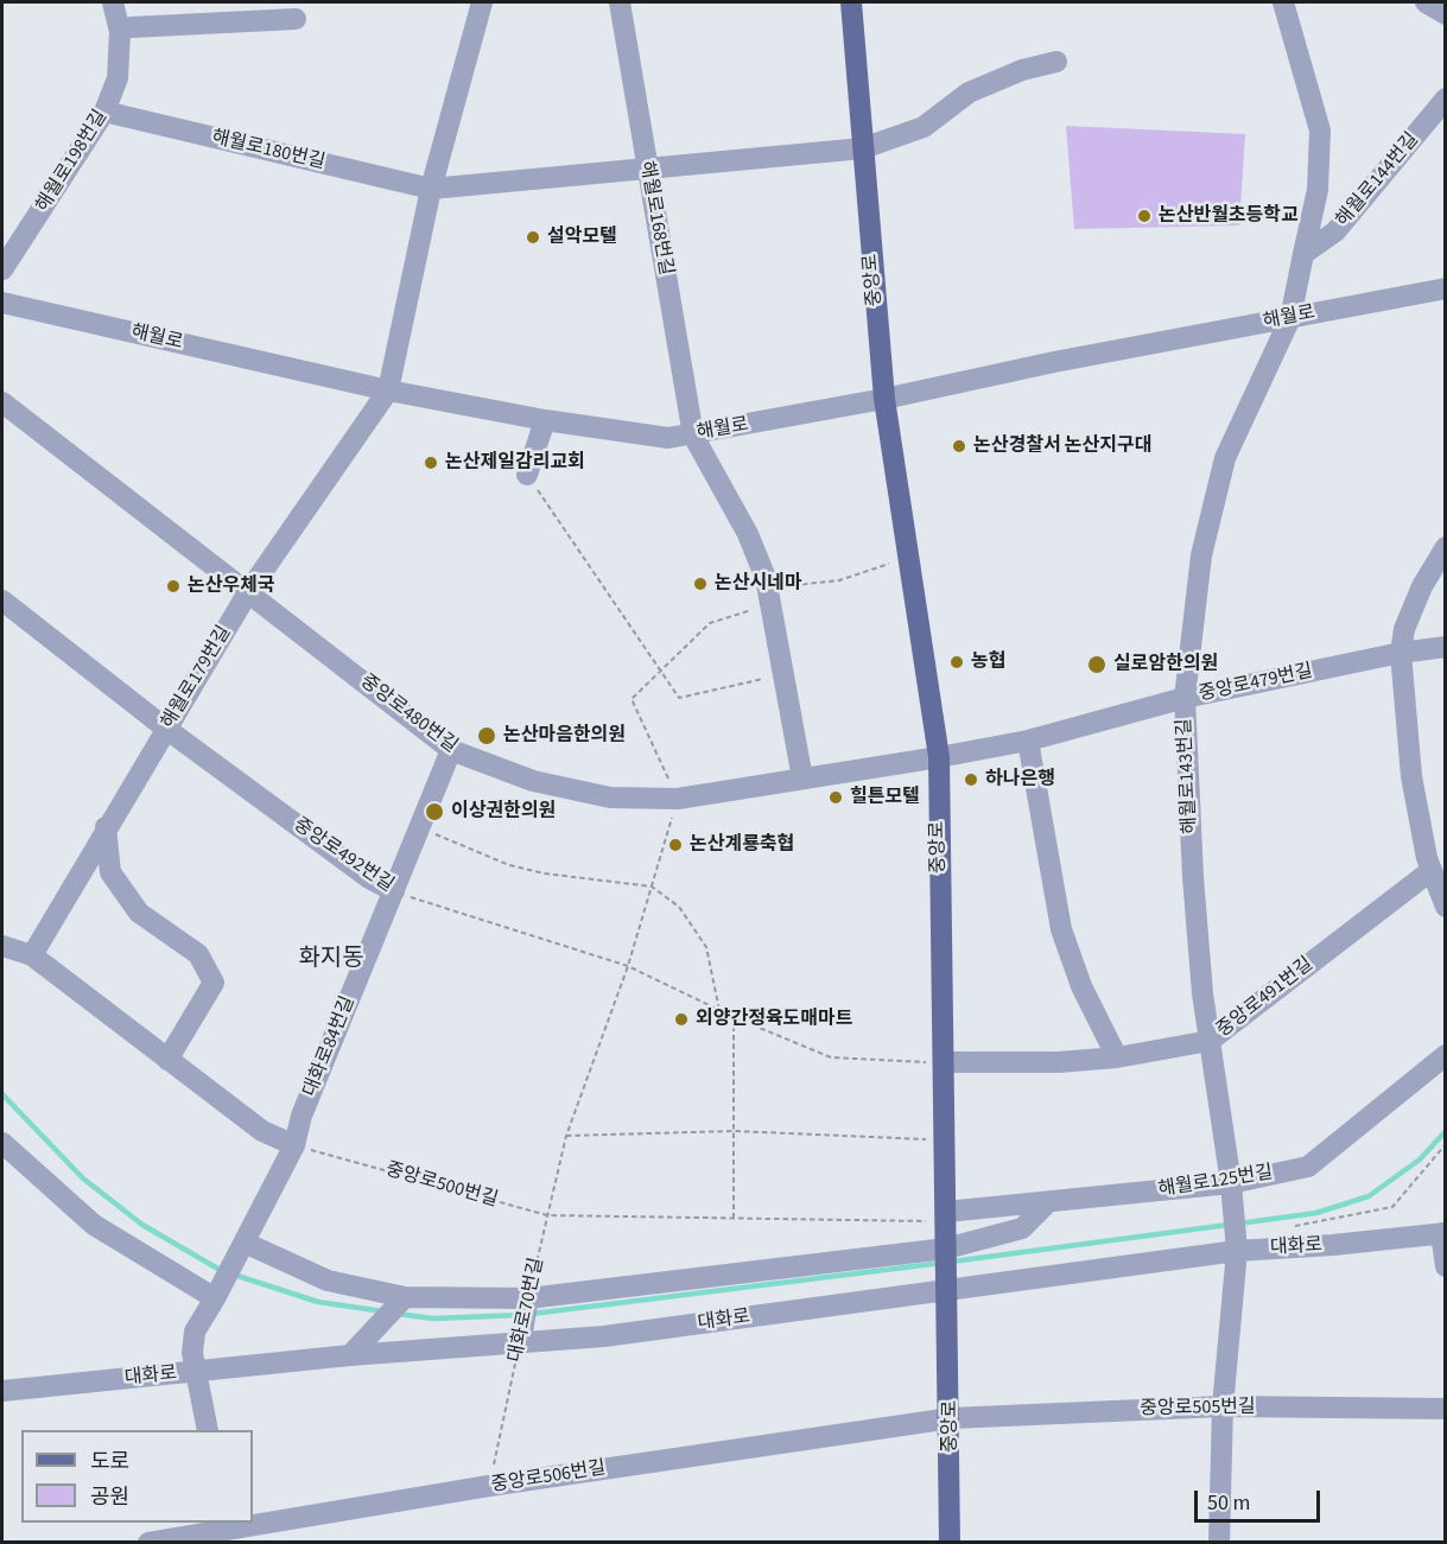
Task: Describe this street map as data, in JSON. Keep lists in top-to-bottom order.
{
  "streets": {
    "main road": ["중앙로"],
    "street": [
      "해월로180번길",
      "해월로198번길",
      "해월로144번길",
      "해월로168번길",
      "해월로",
      "해월로179번길",
      "중앙로479번길",
      "중앙로480번길",
      "해월로143번길",
      "중앙로492번길",
      "중앙로491번길",
      "대화로84번길",
      "해월로125번길",
      "대화로",
      "대화로70번길",
      "중앙로505번길",
      "중앙로506번길"
    ],
    "path": ["중앙로500번길"]
  },
  "crossings": [
    ["해월로180번길", "해월로198번길"],
    ["해월로180번길", "해월로168번길"],
    ["해월로180번길", "중앙로"],
    ["해월로144번길", "해월로"],
    ["해월로144번길", "해월로143번길"],
    ["해월로168번길", "해월로"],
    ["해월로168번길", "중앙로480번길"],
    ["중앙로", "해월로"],
    ["중앙로", "중앙로479번길"],
    ["중앙로", "중앙로480번길"],
    ["중앙로", "중앙로492번길"],
    ["중앙로", "중앙로491번길"],
    ["중앙로", "해월로125번길"],
    ["중앙로", "중앙로500번길"],
    ["중앙로", "대화로"],
    ["중앙로", "중앙로505번길"],
    ["중앙로", "중앙로506번길"],
    ["해월로", "해월로179번길"],
    ["해월로", "해월로143번길"],
    ["해월로179번길", "중앙로480번길"],
    ["해월로179번길", "중앙로492번길"],
    ["중앙로479번길", "중앙로480번길"],
    ["중앙로479번길", "해월로143번길"],
    ["중앙로480번길", "대화로84번길"],
    ["중앙로480번길", "대화로70번길"],
    ["해월로143번길", "중앙로491번길"],
    ["해월로143번길", "해월로125번길"],
    ["해월로143번길", "대화로"],
    ["해월로143번길", "중앙로505번길"],
    ["중앙로492번길", "중앙로491번길"],
    ["중앙로492번길", "대화로84번길"],
    ["중앙로492번길", "대화로70번길"],
    ["대화로84번길", "중앙로500번길"],
    ["대화로84번길", "대화로"],
    ["해월로125번길", "중앙로500번길"],
    ["중앙로500번길", "대화로70번길"],
    ["대화로", "대화로70번길"],
    ["대화로70번길", "중앙로506번길"],
    ["중앙로505번길", "중앙로506번길"]
  ],
  "districts": ["화지동"],
  "places": [
    "논산반월초등학교",
    "설악모텔",
    "논산경찰서 논산지구대",
    "논산제일감리교회",
    "논산시네마",
    "논산우체국",
    "농협",
    "실로암한의원",
    "논산마음한의원",
    "하나은행",
    "힐튼모텔",
    "이상권한의원",
    "논산계룡축협",
    "외양간정육도매마트"
  ],
  "legend": ["도로", "공원"],
  "scale_bar": "50 m"
}
